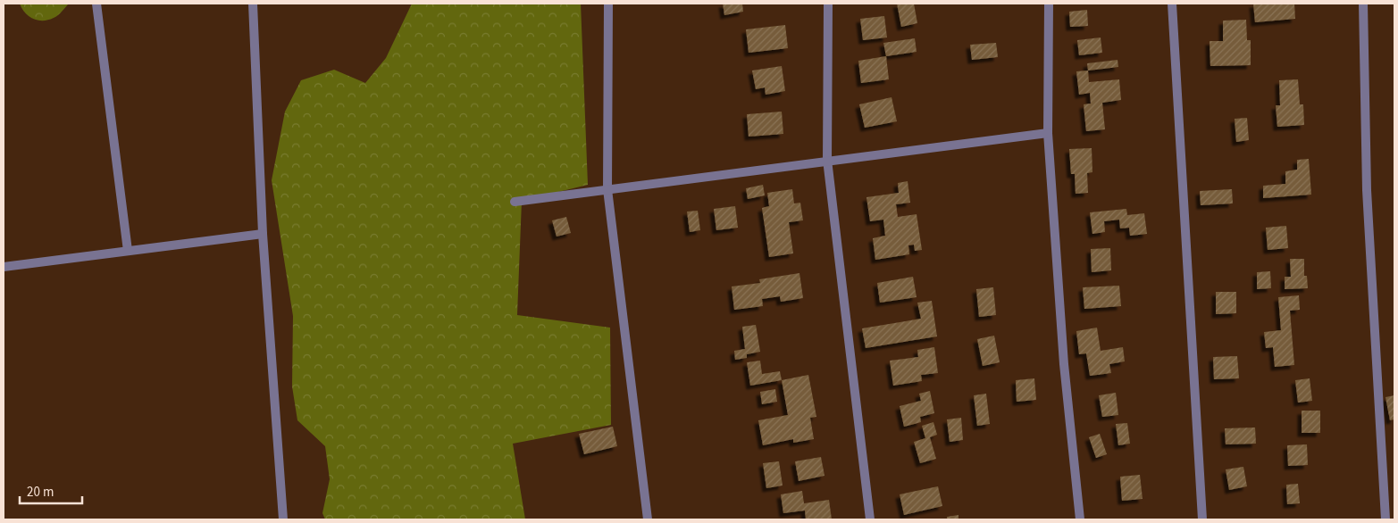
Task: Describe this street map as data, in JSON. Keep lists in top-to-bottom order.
{
  "scale_bar": "20 m"
}
